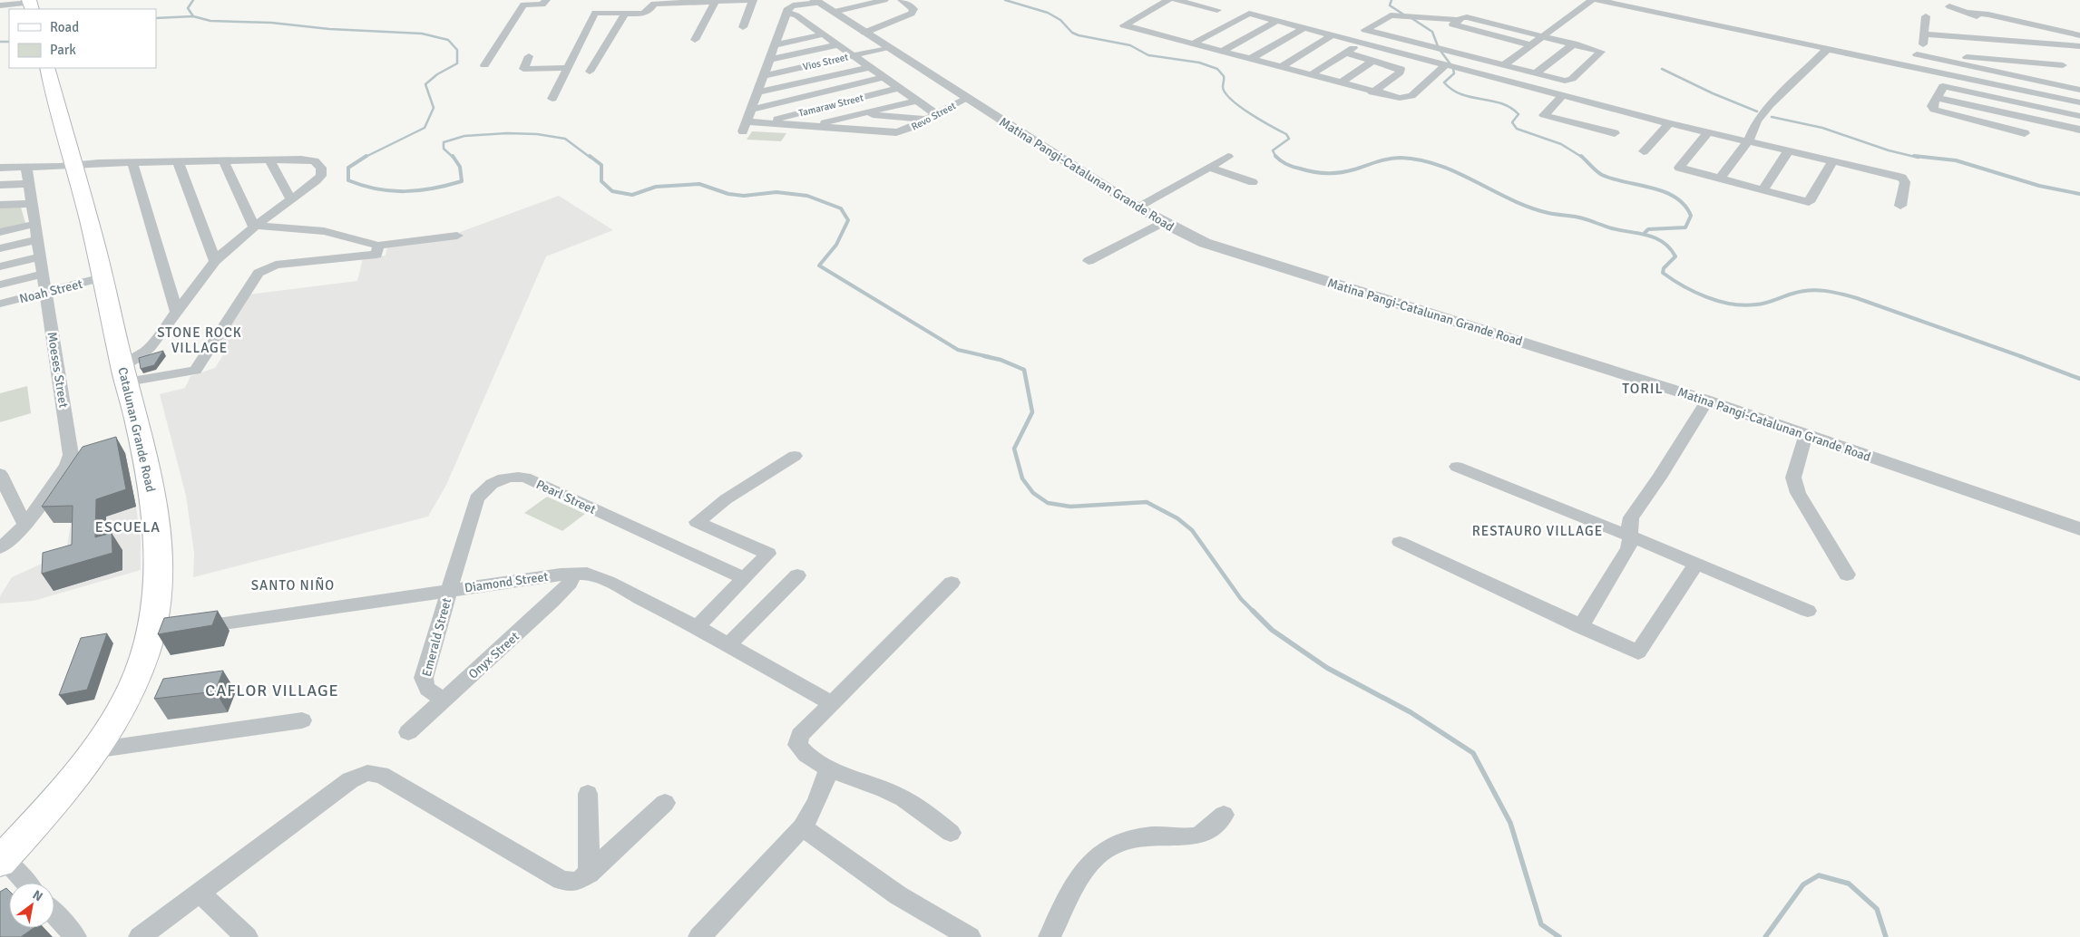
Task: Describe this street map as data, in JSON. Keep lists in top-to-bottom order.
{
  "streets": {
    "main road": ["Catalunan Grande Road"],
    "street": [
      "Vios Street",
      "Tamaraw Street",
      "Revo Street",
      "Matina Pangi-Catalunan Grande Road",
      "Noah Street",
      "Moeses Street",
      "Pearl Street",
      "Diamond Street",
      "Emerald Street",
      "Onyx Street"
    ]
  },
  "crossings": [
    ["Vios Street", "Matina Pangi-Catalunan Grande Road"],
    ["Revo Street", "Matina Pangi-Catalunan Grande Road"],
    ["Noah Street", "Moeses Street"],
    ["Noah Street", "Catalunan Grande Road"],
    ["Catalunan Grande Road", "Diamond Street"],
    ["Pearl Street", "Diamond Street"],
    ["Pearl Street", "Emerald Street"],
    ["Diamond Street", "Emerald Street"],
    ["Diamond Street", "Onyx Street"],
    ["Emerald Street", "Onyx Street"]
  ],
  "districts": [
    "STONE ROCK VILLAGE",
    "TORIL",
    "ESCUELA",
    "RESTAURO VILLAGE",
    "SANTO NIÑO",
    "CAFLOR VILLAGE"
  ],
  "legend": ["Road", "Park"],
  "north": "top right"
}
